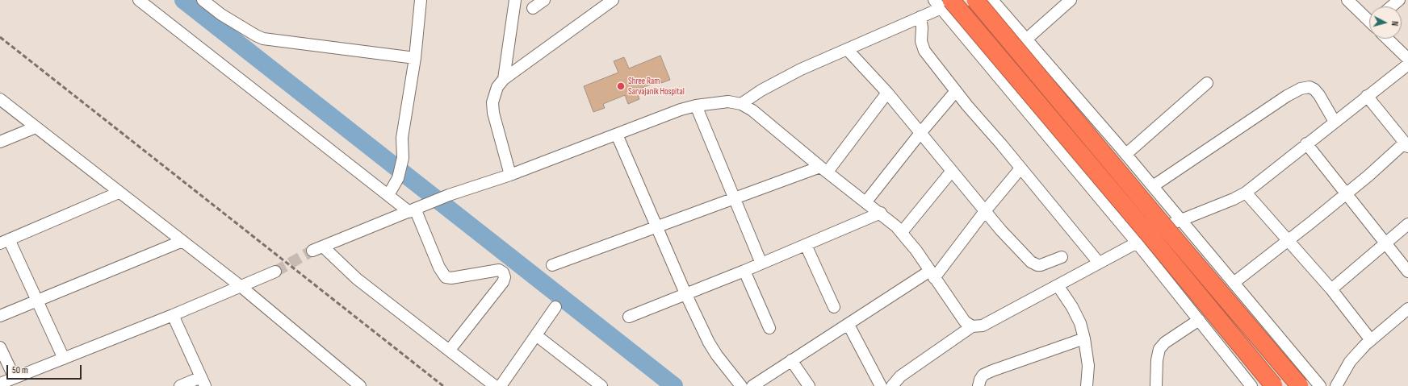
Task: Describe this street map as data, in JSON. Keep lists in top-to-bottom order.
{
  "places": ["Shree Ram Sarvajanik Hospital"],
  "scale_bar": "50 m",
  "north": "right"
}
